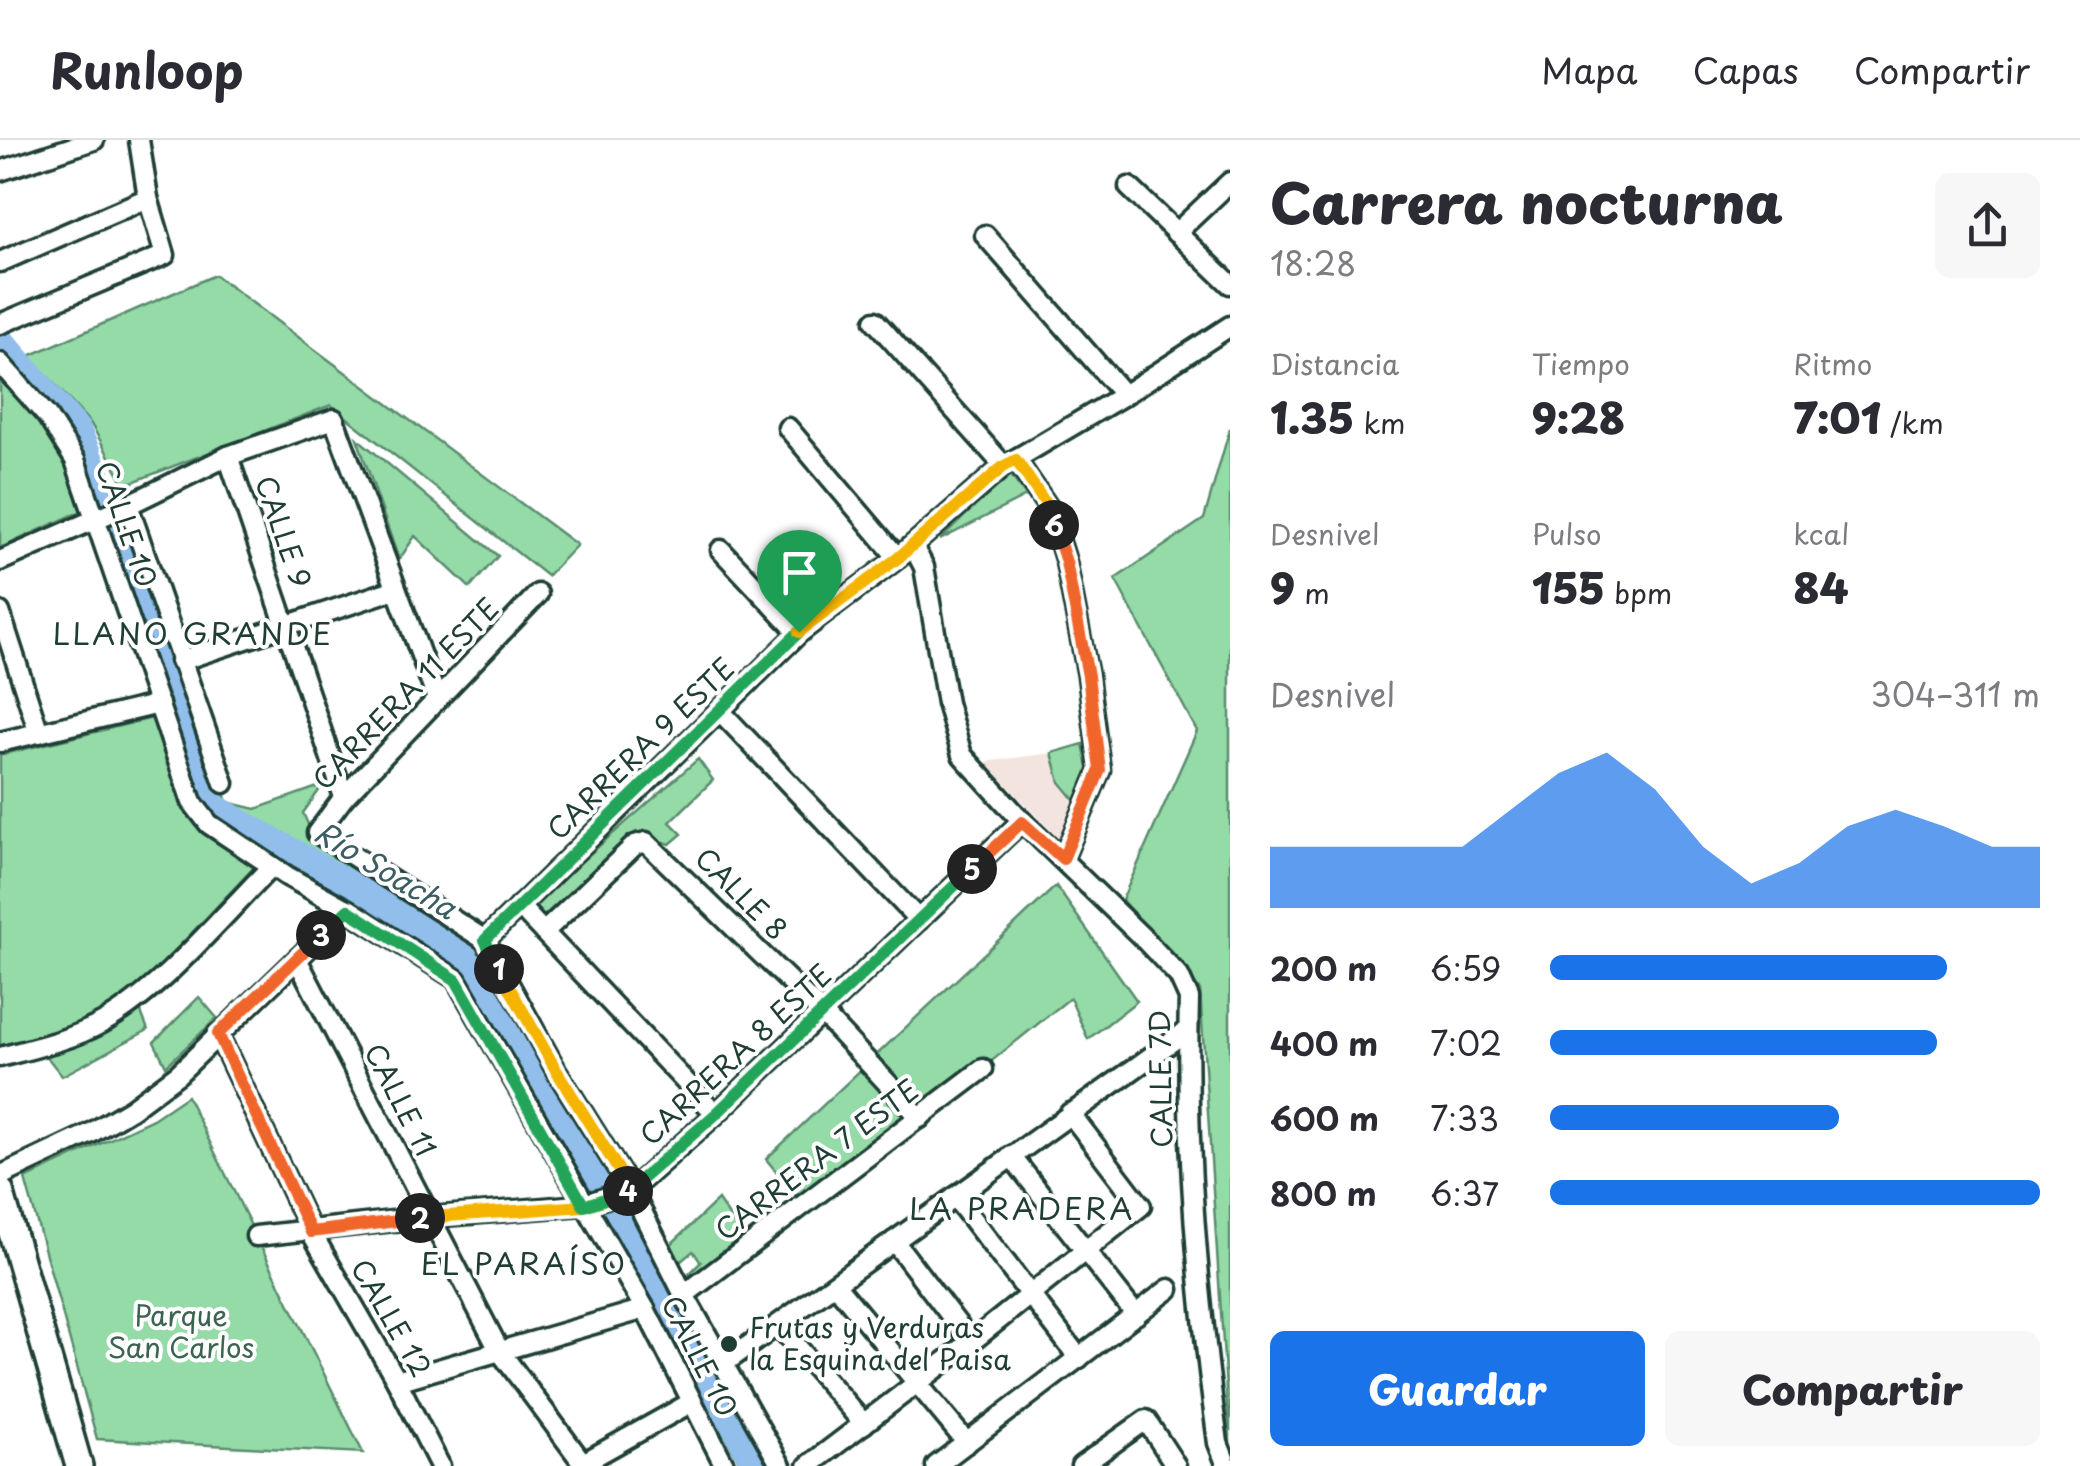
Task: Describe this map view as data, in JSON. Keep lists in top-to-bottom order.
{
  "streets": {
    "street": [
      "CALLE 10",
      "CALLE 9",
      "CARRERA 11 ESTE",
      "CARRERA 9 ESTE",
      "CALLE 8",
      "CARRERA 8 ESTE",
      "CALLE 7D",
      "CALLE 11",
      "CARRERA 7 ESTE",
      "CALLE 12"
    ]
  },
  "crossings": [
    ["CALLE 10", "CARRERA 11 ESTE"],
    ["CALLE 10", "CARRERA 9 ESTE"],
    ["CALLE 10", "CARRERA 8 ESTE"],
    ["CALLE 10", "CARRERA 7 ESTE"],
    ["CALLE 9", "CARRERA 11 ESTE"],
    ["CARRERA 9 ESTE", "CALLE 7D"],
    ["CALLE 8", "CARRERA 8 ESTE"],
    ["CALLE 8", "CARRERA 7 ESTE"],
    ["CARRERA 8 ESTE", "CALLE 7D"],
    ["CARRERA 8 ESTE", "CALLE 11"],
    ["CARRERA 8 ESTE", "CALLE 12"]
  ],
  "districts": ["LLANO GRANDE", "LA PRADERA", "EL PARAÍSO"],
  "water": ["Río Soacha"],
  "parks": ["Parque San Carlos"],
  "places": ["Frutas y Verduras la Esquina del Paisa"],
  "page": {
    "header": "Runloop",
    "nav": ["Mapa", "Capas", "Compartir"],
    "heading": ["Carrera nocturna", "18:28"],
    "stats": [
      ["Distancia", "1.35 km"],
      ["Tiempo", "9:28"],
      ["Ritmo", "7:01 /km"],
      ["Desnivel", "9 m"],
      ["Pulso", "155 bpm"],
      ["kcal", "84"]
    ],
    "pins": [
      "6",
      "5",
      "3",
      "1",
      "4",
      "2"
    ],
    "chart": ["Desnivel", "304–311 m"],
    "list": [
      {
        "name": "200 m",
        "note": "6:59"
      },
      {
        "name": "400 m",
        "note": "7:02"
      },
      {
        "name": "600 m",
        "note": "7:33"
      },
      {
        "name": "800 m",
        "note": "6:37"
      }
    ],
    "buttons": ["Guardar", "Compartir"]
  }
}
